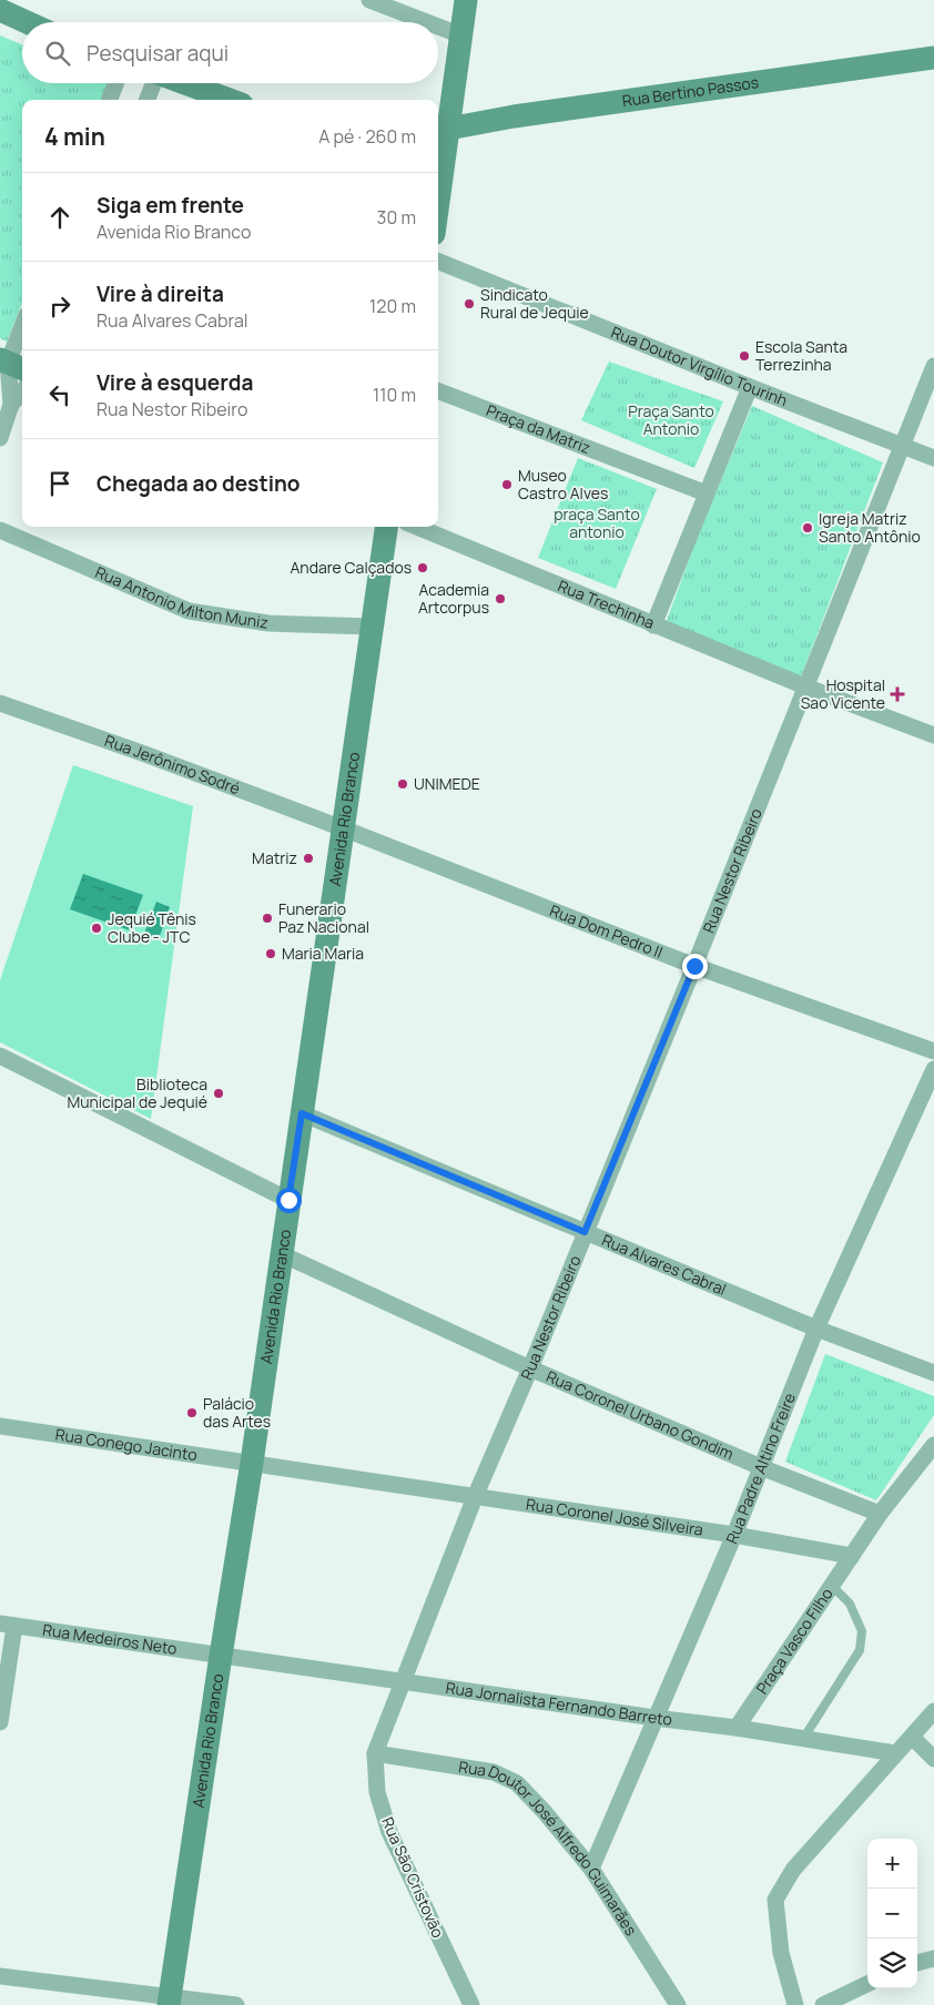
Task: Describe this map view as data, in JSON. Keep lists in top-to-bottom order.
{
  "streets": {
    "main road": ["Rua Bertino Passos", "Avenida Rio Branco"],
    "street": [
      "Rua Doutor Virgílio Tourinh",
      "Praça da Matriz",
      "Rua Antonio Milton Muniz",
      "Rua Trechinha",
      "Rua Jerônimo Sodré",
      "Rua Nestor Ribeiro",
      "Rua Dom Pedro II",
      "Rua Alvares Cabral",
      "Rua Coronel Urbano Gondim",
      "Rua Conego Jacinto",
      "Rua Padre Altino Freire",
      "Rua Coronel José Silveira",
      "Rua Medeiros Neto",
      "Praça Vasco Filho",
      "Rua Jornalista Fernando Barreto",
      "Rua Doutor José Alfredo Guimarães",
      "Rua São Cristovão"
    ]
  },
  "crossings": [
    ["Rua Doutor Virgílio Tourinh", "Rua Nestor Ribeiro"],
    ["Rua Antonio Milton Muniz", "Avenida Rio Branco"],
    ["Rua Trechinha", "Rua Nestor Ribeiro"],
    ["Rua Jerônimo Sodré", "Avenida Rio Branco"],
    ["Rua Jerônimo Sodré", "Rua Dom Pedro II"],
    ["Avenida Rio Branco", "Rua Dom Pedro II"],
    ["Avenida Rio Branco", "Rua Alvares Cabral"],
    ["Avenida Rio Branco", "Rua Coronel Urbano Gondim"],
    ["Avenida Rio Branco", "Rua Conego Jacinto"],
    ["Avenida Rio Branco", "Rua Medeiros Neto"],
    ["Avenida Rio Branco", "Rua Jornalista Fernando Barreto"],
    ["Rua Nestor Ribeiro", "Rua Dom Pedro II"],
    ["Rua Nestor Ribeiro", "Rua Alvares Cabral"],
    ["Rua Nestor Ribeiro", "Rua Coronel Urbano Gondim"],
    ["Rua Nestor Ribeiro", "Rua Conego Jacinto"],
    ["Rua Nestor Ribeiro", "Rua Coronel José Silveira"],
    ["Rua Nestor Ribeiro", "Rua Jornalista Fernando Barreto"],
    ["Rua Nestor Ribeiro", "Rua São Cristovão"],
    ["Rua Alvares Cabral", "Rua Padre Altino Freire"],
    ["Rua Coronel Urbano Gondim", "Rua Padre Altino Freire"],
    ["Rua Coronel Urbano Gondim", "Praça Vasco Filho"],
    ["Rua Conego Jacinto", "Rua Coronel José Silveira"],
    ["Rua Padre Altino Freire", "Rua Coronel José Silveira"],
    ["Rua Padre Altino Freire", "Rua Jornalista Fernando Barreto"],
    ["Rua Padre Altino Freire", "Rua Doutor José Alfredo Guimarães"],
    ["Rua Coronel José Silveira", "Praça Vasco Filho"],
    ["Rua Medeiros Neto", "Rua Jornalista Fernando Barreto"],
    ["Praça Vasco Filho", "Rua Jornalista Fernando Barreto"],
    ["Rua Jornalista Fernando Barreto", "Rua São Cristovão"],
    ["Rua Doutor José Alfredo Guimarães", "Rua São Cristovão"]
  ],
  "parks": ["Praça Santo Antonio", "praça Santo antonio"],
  "places": {
    "other": [
      "Sindicato Rural de Jequie",
      "Escola Santa Terrezinha",
      "Museo Castro Alves",
      "Igreja Matriz Santo Antônio",
      "Andare Calçados",
      "Academia Artcorpus",
      "UNIMEDE",
      "Matriz",
      "Funerario Paz Nacional",
      "Jequié Tênis Clube - JTC",
      "Maria Maria",
      "Biblioteca Municipal de Jequié",
      "Palácio das Artes"
    ],
    "health": ["Hospital Sao Vicente"]
  },
  "page": {
    "search": "Pesquisar aqui",
    "heading": ["4 min", "A pé · 260 m"],
    "list": [
      ["Siga em frente", "Avenida Rio Branco", "30 m"],
      ["Vire à direita", "Rua Alvares Cabral", "120 m"],
      ["Vire à esquerda", "Rua Nestor Ribeiro", "110 m"],
      "Chegada ao destino"
    ],
    "map_buttons": ["+", "−"]
  }
}
